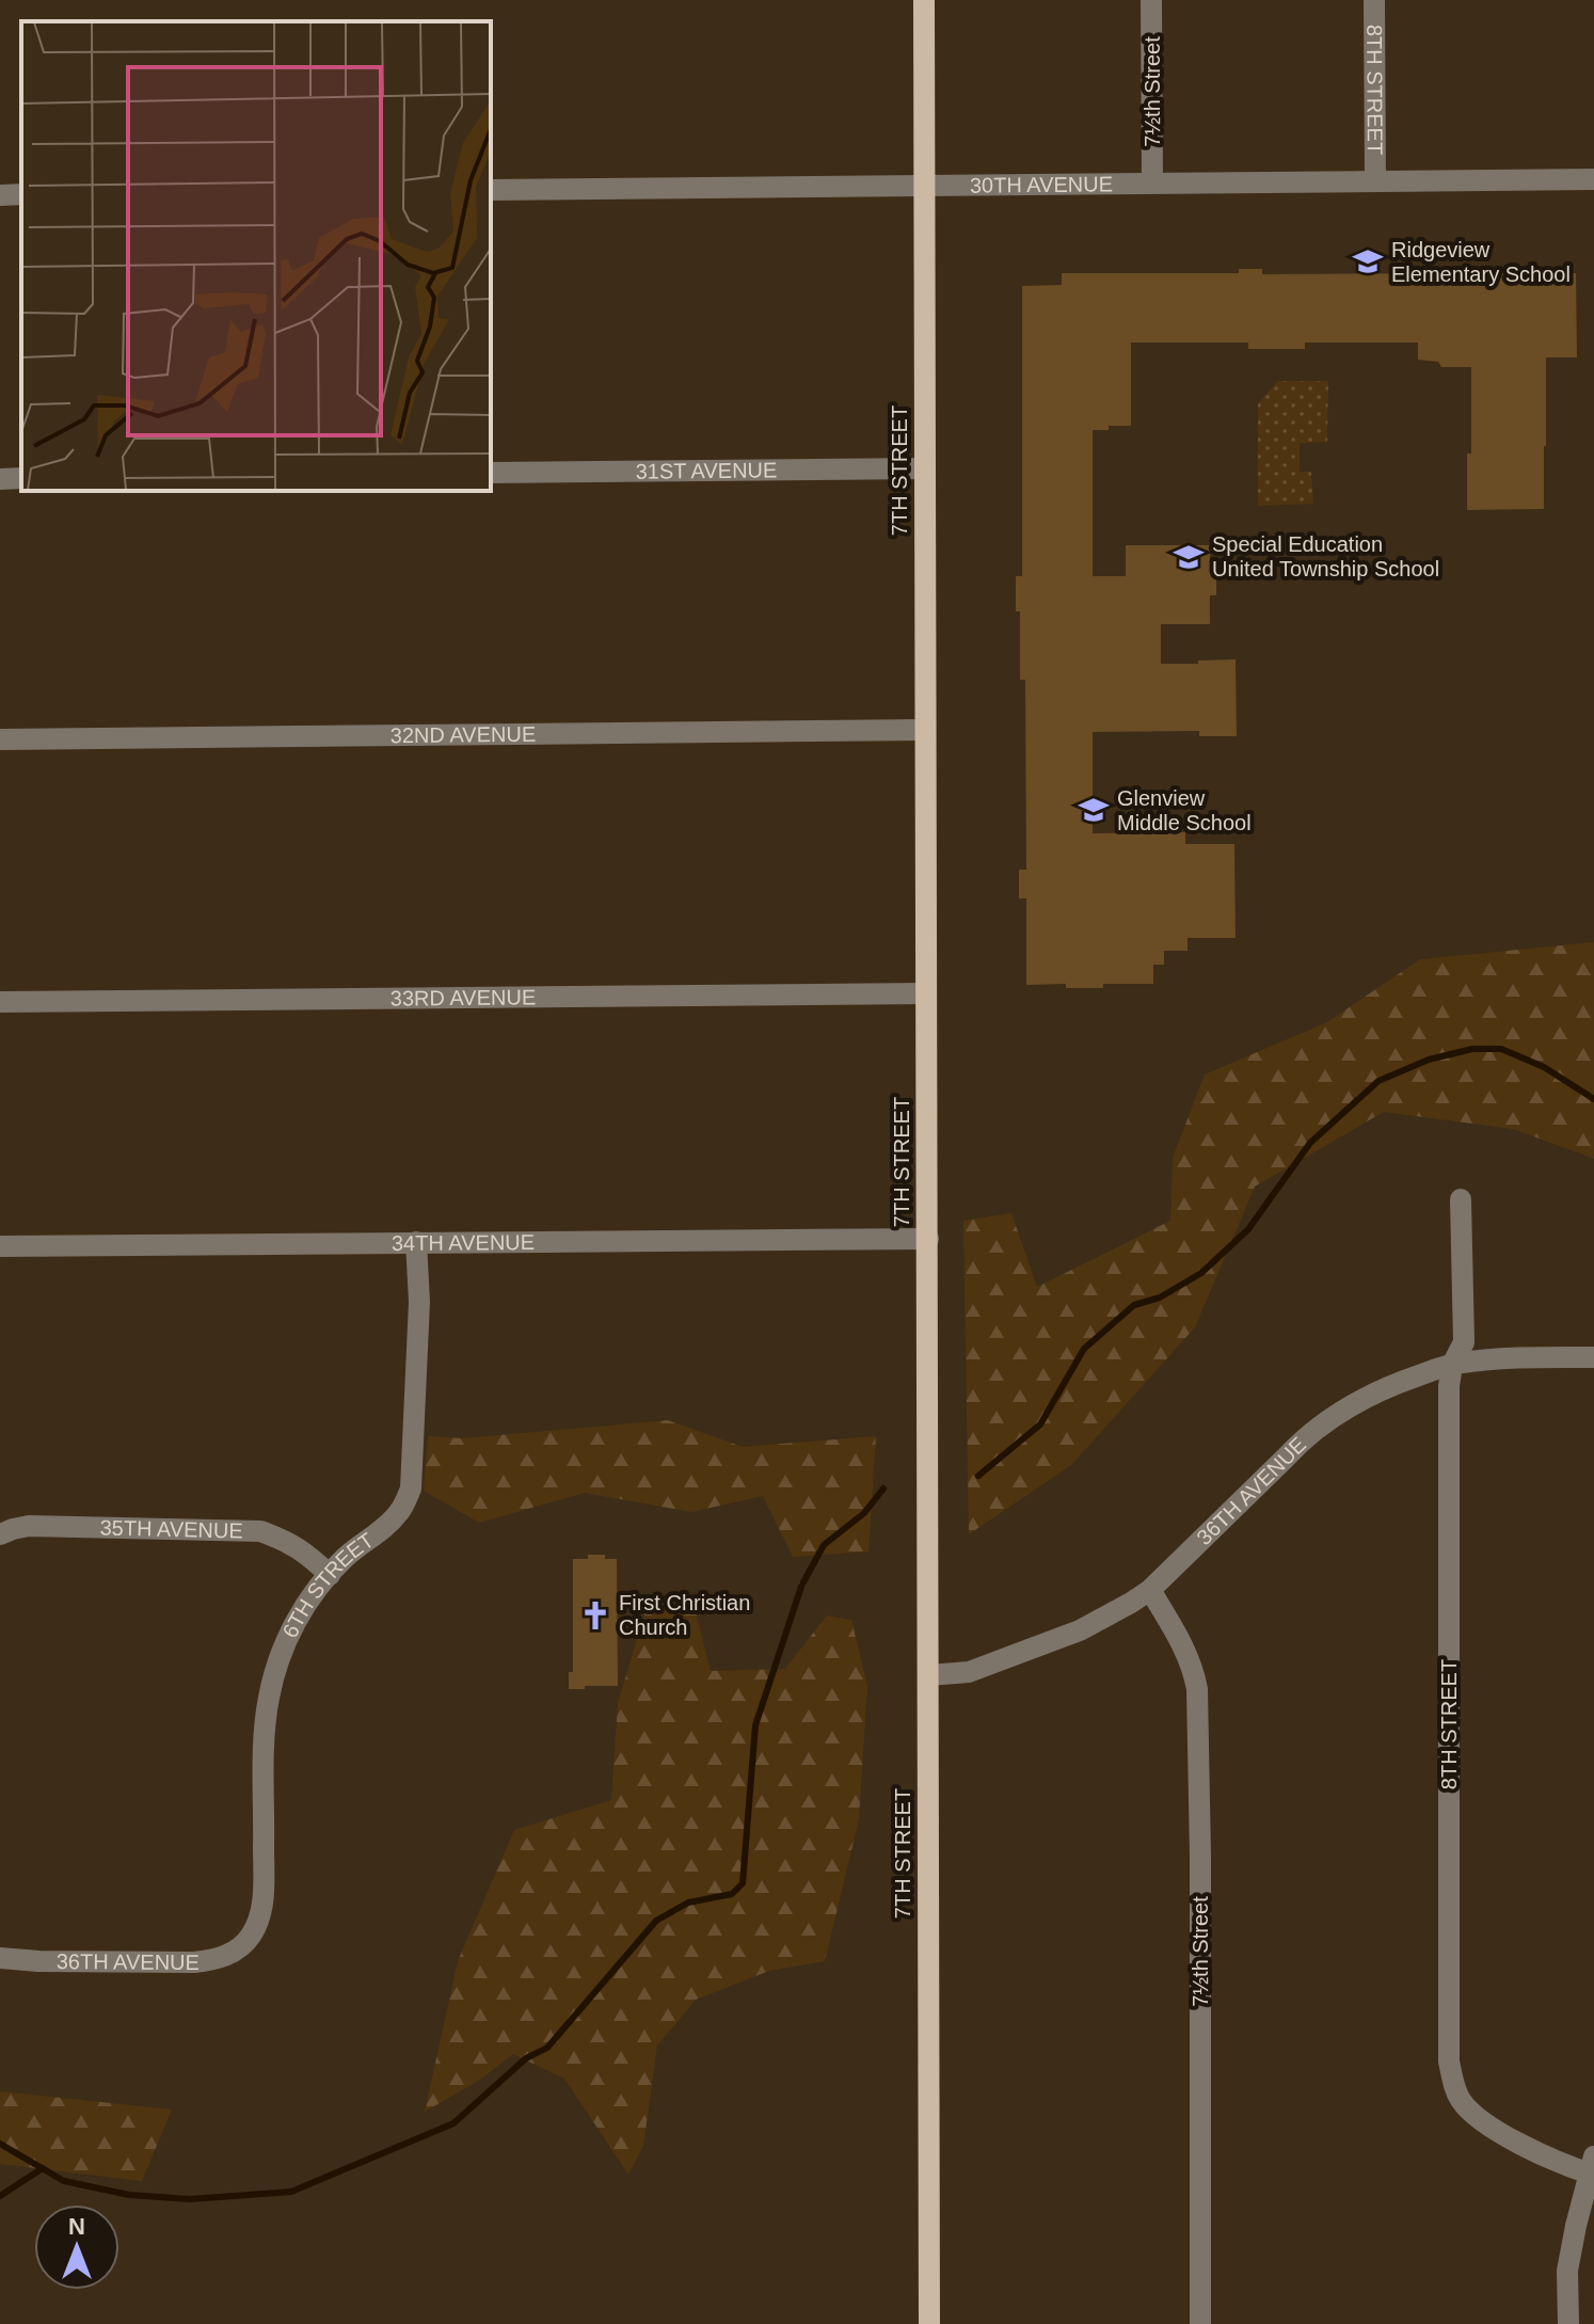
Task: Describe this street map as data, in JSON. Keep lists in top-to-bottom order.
{
  "streets": {
    "main road": ["7TH STREET"],
    "street": [
      "8TH STREET",
      "7½th Street",
      "30TH AVENUE",
      "31ST AVENUE",
      "32ND AVENUE",
      "33RD AVENUE",
      "34TH AVENUE",
      "36TH AVENUE",
      "35TH AVENUE",
      "6TH STREET"
    ]
  },
  "crossings": [
    ["8TH STREET", "30TH AVENUE"],
    ["8TH STREET", "36TH AVENUE"],
    ["7½th Street", "30TH AVENUE"],
    ["7½th Street", "36TH AVENUE"],
    ["30TH AVENUE", "7TH STREET"],
    ["31ST AVENUE", "7TH STREET"],
    ["7TH STREET", "32ND AVENUE"],
    ["7TH STREET", "33RD AVENUE"],
    ["7TH STREET", "34TH AVENUE"],
    ["7TH STREET", "36TH AVENUE"],
    ["34TH AVENUE", "6TH STREET"],
    ["36TH AVENUE", "6TH STREET"],
    ["35TH AVENUE", "6TH STREET"]
  ],
  "places": {
    "school or university": ["Ridgeview Elementary School", "Special Education United Township School", "Glenview Middle School"],
    "church": ["First Christian Church"]
  },
  "north": "top"
}
